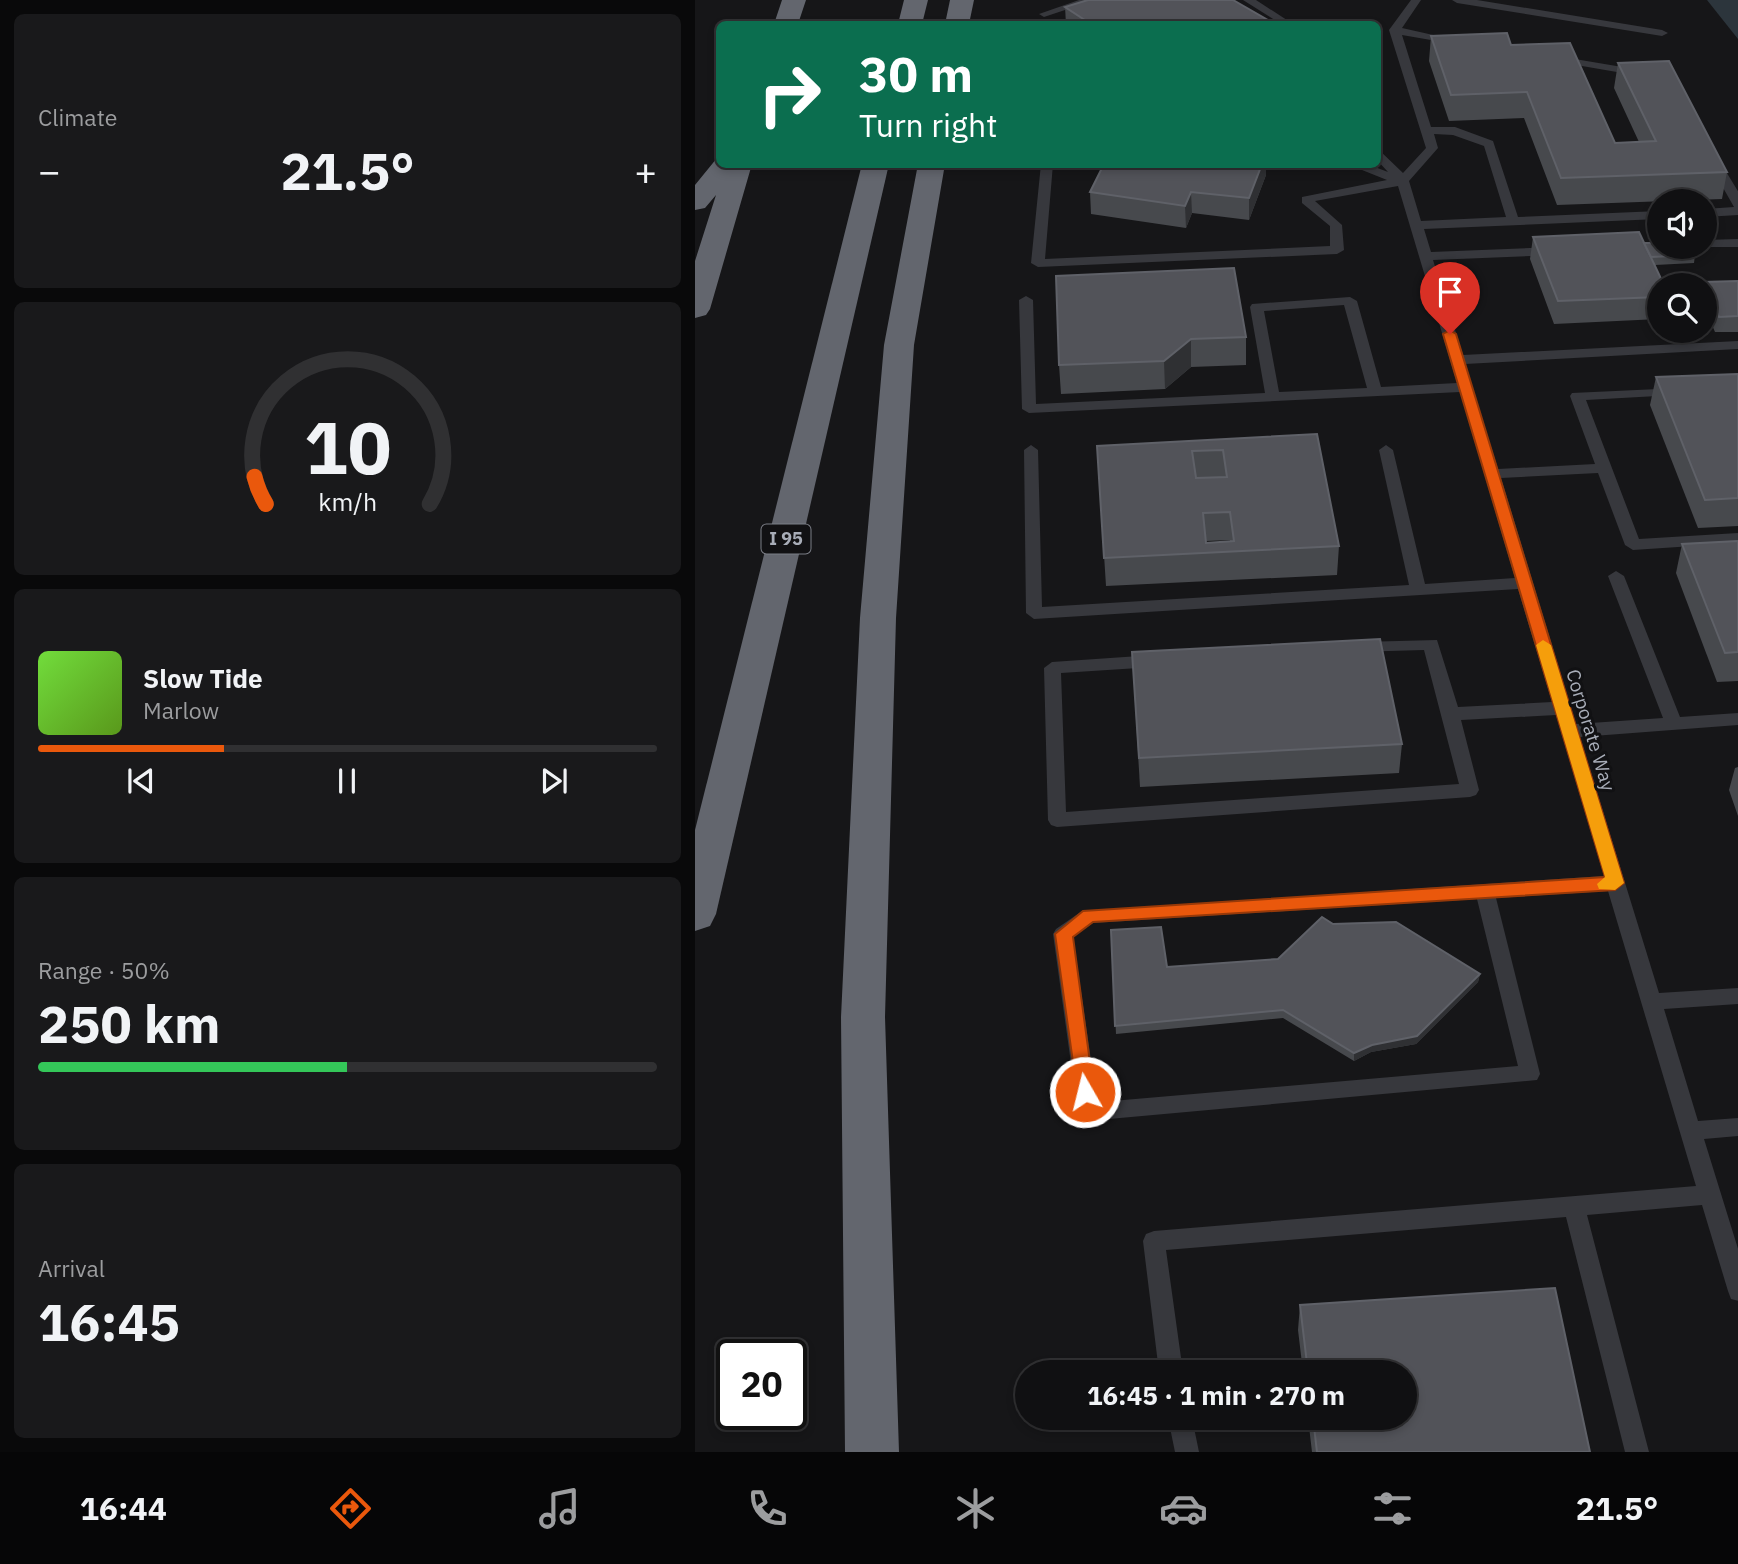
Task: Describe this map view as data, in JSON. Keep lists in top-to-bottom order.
{
  "streets": {
    "highway": ["I 95"],
    "lane": ["Corporate Way"]
  },
  "page": {
    "tile": [
      "Climate",
      ["Range · 50%", "250 km"],
      ["Arrival", "16:45"]
    ],
    "turn": ["30 m", "Turn right"],
    "heat": ["−", "21.5°", "+"],
    "song": ["Slow Tide", "Marlow"],
    "limit": "20",
    "trip": "16:45 · 1 min · 270 m",
    "tabs": ["16:44", "21.5°"],
    "gauge": ["10", "km/h"]
  }
}
